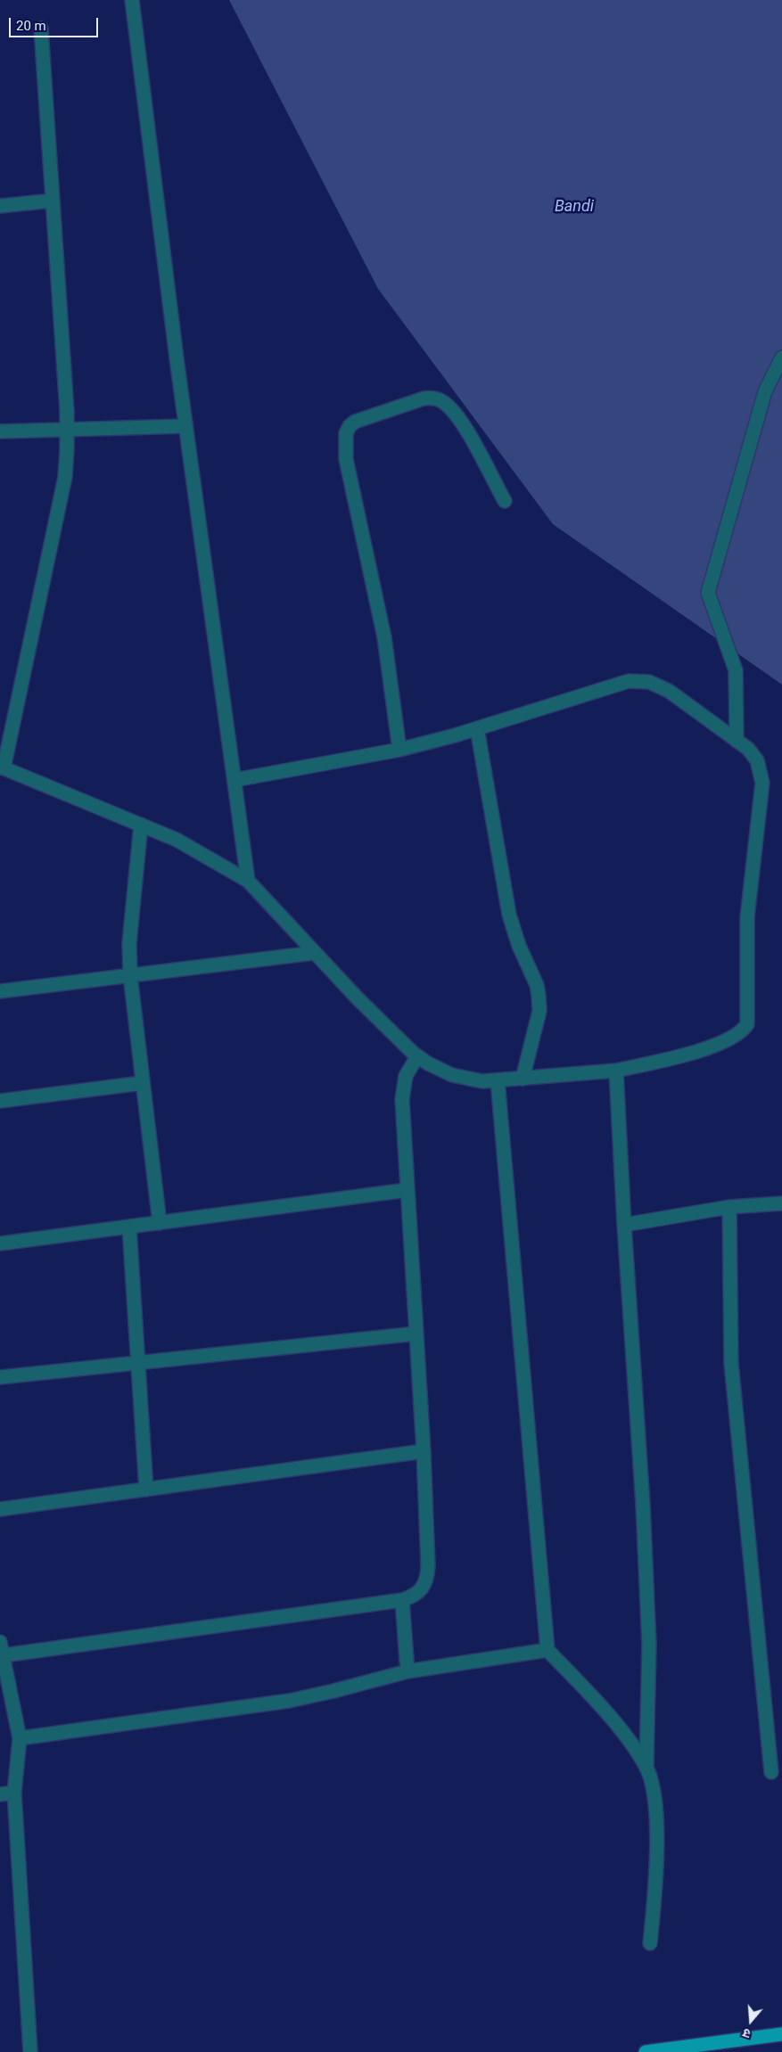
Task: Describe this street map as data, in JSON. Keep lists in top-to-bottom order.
{
  "water": ["Bandi"],
  "scale_bar": "20 m",
  "north": "bottom"
}
